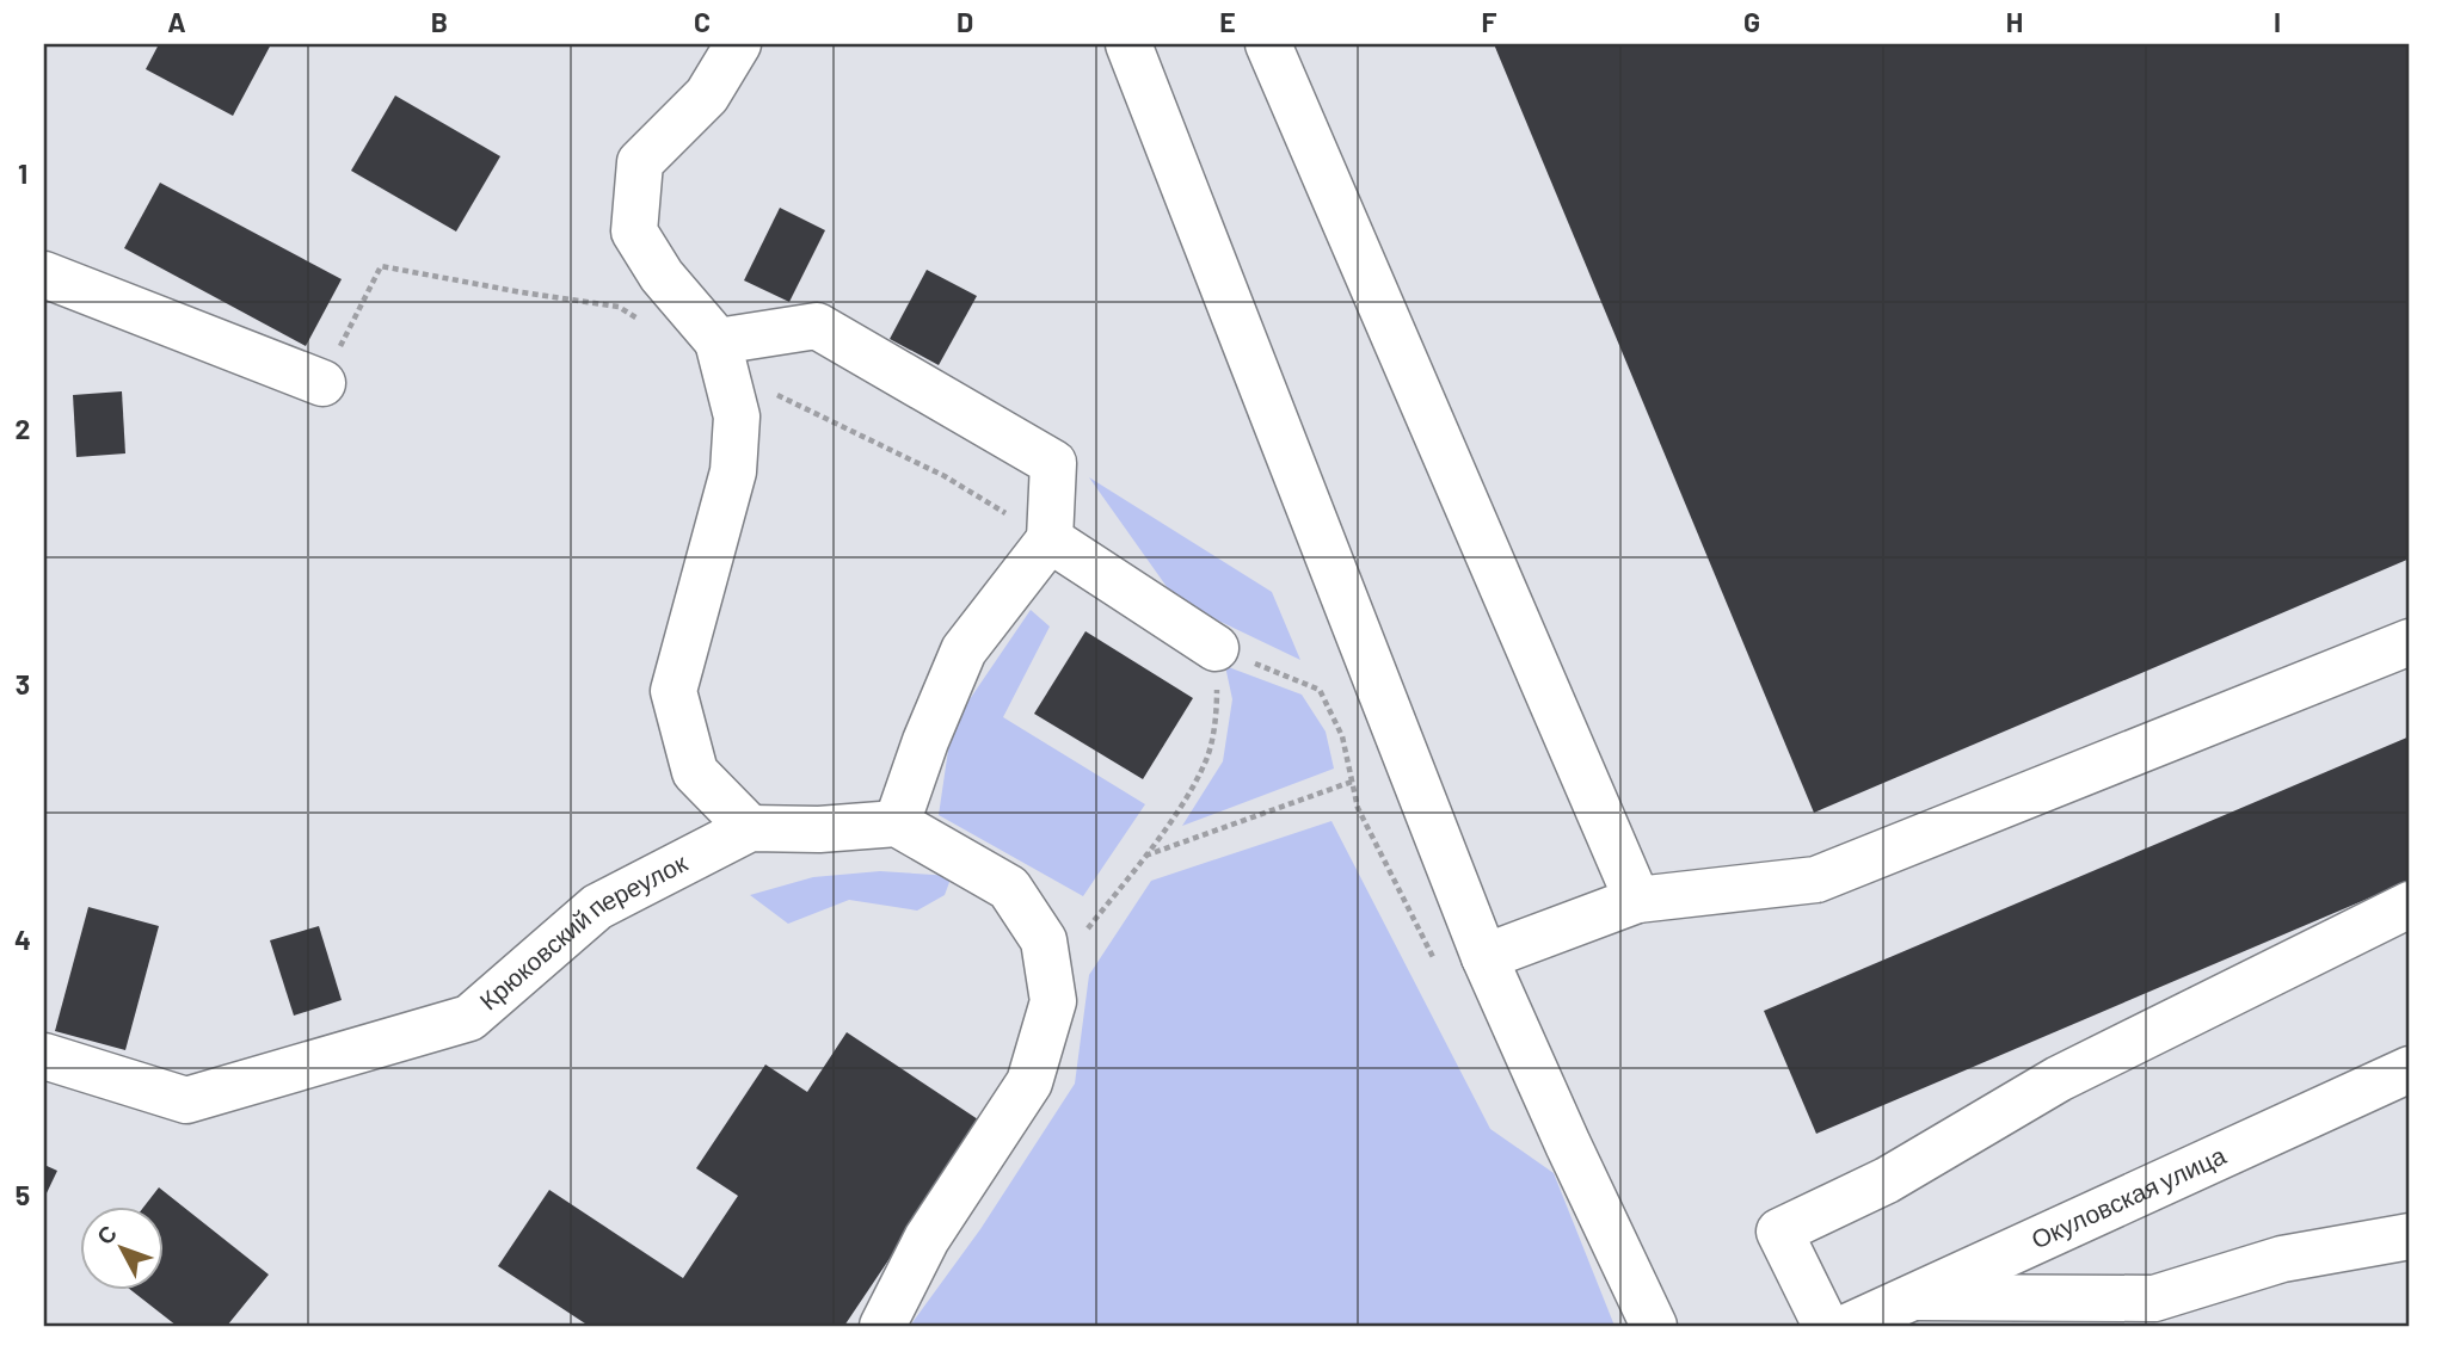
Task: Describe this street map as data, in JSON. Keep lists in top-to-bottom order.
{
  "streets": {
    "street": ["Крюковский переулок", "Окуловская улица"]
  },
  "north": "top left",
  "grid": {
    "columns": [
      "A",
      "B",
      "C",
      "D",
      "E",
      "F",
      "G",
      "H",
      "I"
    ],
    "rows": [
      "1",
      "2",
      "3",
      "4",
      "5"
    ]
  }
}
